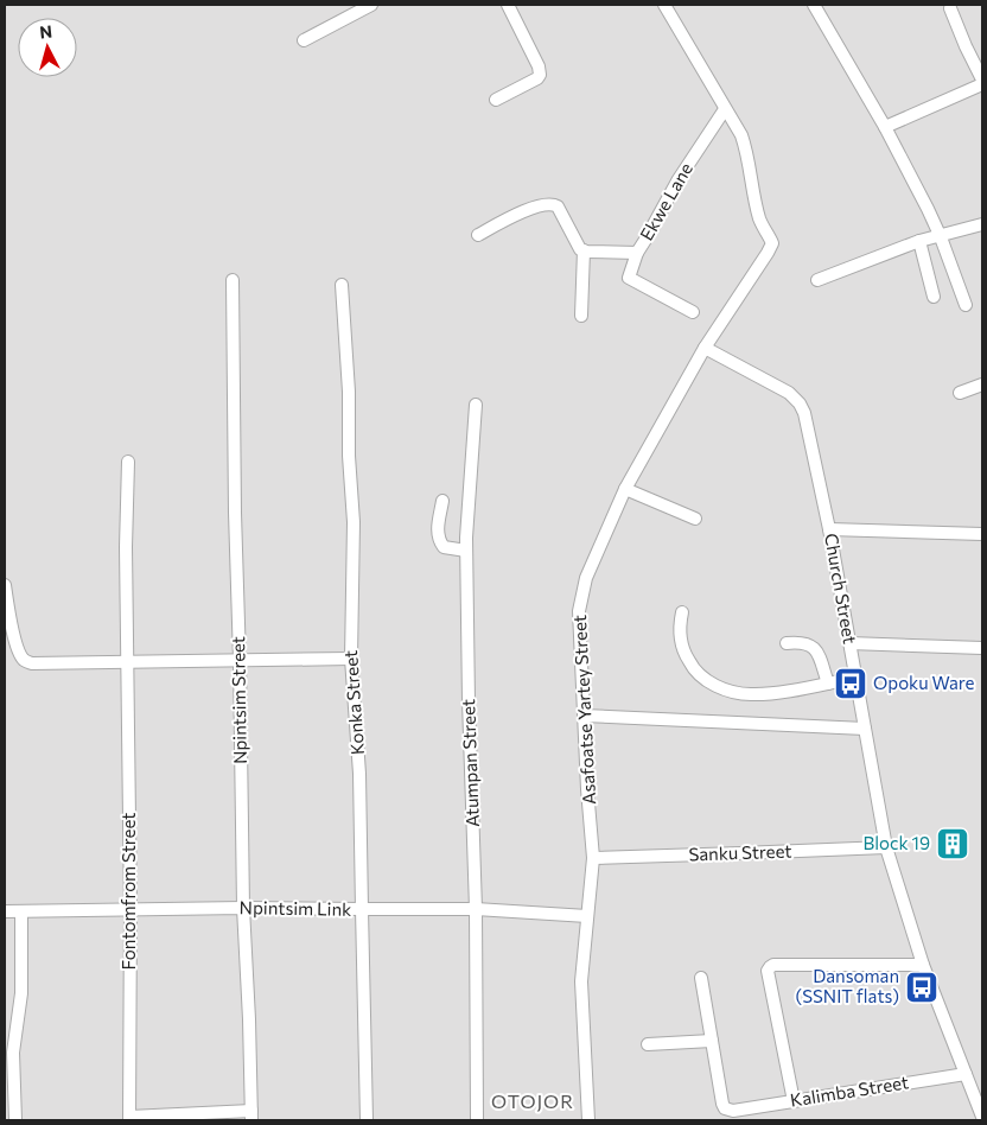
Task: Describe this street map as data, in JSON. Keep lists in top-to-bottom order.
{
  "streets": {
    "street": [
      "Ekwe Lane",
      "Church Street",
      "Npintsim Street",
      "Konka Street",
      "Asafoatse Yartey Street",
      "Atumpan Street",
      "Sanku Street",
      "Fontomfrom Street",
      "Npintsim Link",
      "Kalimba Street"
    ]
  },
  "crossings": [
    ["Ekwe Lane", "Asafoatse Yartey Street"],
    ["Church Street", "Asafoatse Yartey Street"],
    ["Church Street", "Sanku Street"],
    ["Church Street", "Kalimba Street"],
    ["Npintsim Street", "Npintsim Link"],
    ["Konka Street", "Npintsim Link"],
    ["Asafoatse Yartey Street", "Sanku Street"],
    ["Asafoatse Yartey Street", "Npintsim Link"],
    ["Atumpan Street", "Npintsim Link"],
    ["Fontomfrom Street", "Npintsim Link"]
  ],
  "districts": ["OTOJOR"],
  "places": {
    "bus stop": ["Opoku Ware", "Dansoman (SSNIT flats)"],
    "building": ["Block 19"]
  },
  "north": "top"
}
